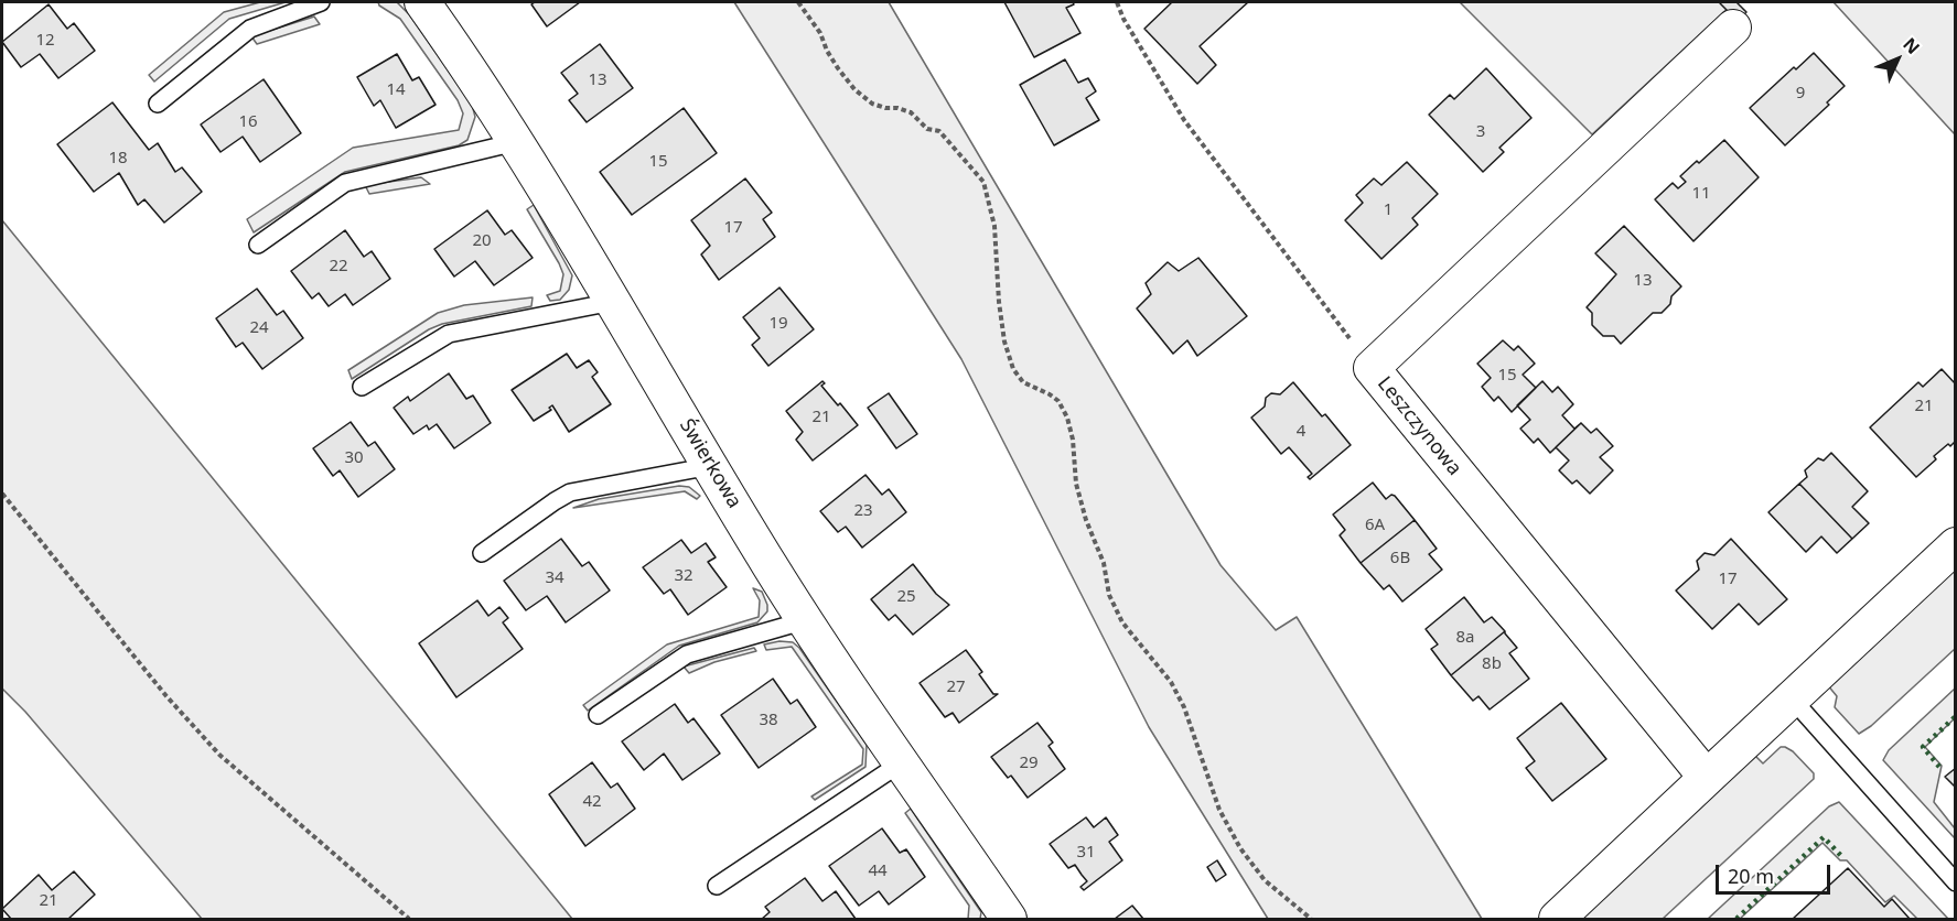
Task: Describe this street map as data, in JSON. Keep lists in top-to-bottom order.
{
  "streets": {
    "street": ["Leszczynowa", "Świerkowa"]
  },
  "house_numbers": [
    "12",
    "13",
    "14",
    "9",
    "16",
    "3",
    "18",
    "15",
    "11",
    "1",
    "17",
    "20",
    "22",
    "13",
    "19",
    "24",
    "15",
    "21",
    "21",
    "4",
    "30",
    "23",
    "6A",
    "6B",
    "32",
    "34",
    "17",
    "25",
    "8a",
    "8b",
    "27",
    "38",
    "29",
    "42",
    "31",
    "44",
    "21"
  ],
  "scale_bar": "20 m",
  "north": "top right"
}
